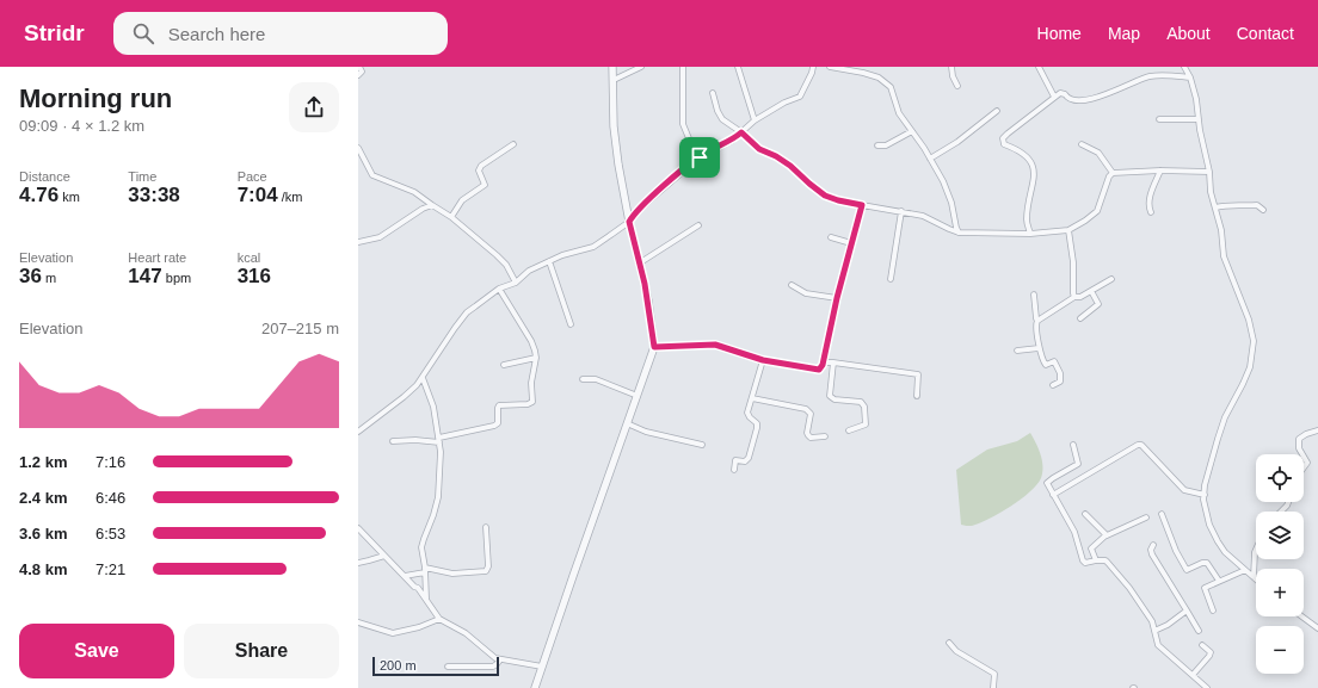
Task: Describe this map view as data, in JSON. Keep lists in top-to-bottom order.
{
  "scale_bar": "200 m",
  "page": {
    "header": "Stridr",
    "search": "Search here",
    "nav": [
      "Home",
      "Map",
      "About",
      "Contact"
    ],
    "heading": ["Morning run", "09:09 · 4 × 1.2 km"],
    "stats": [
      ["Distance", "4.76 km"],
      ["Time", "33:38"],
      ["Pace", "7:04 /km"],
      ["Elevation", "36 m"],
      ["Heart rate", "147 bpm"],
      ["kcal", "316"]
    ],
    "chart": ["Elevation", "207–215 m"],
    "list": [
      {
        "name": "1.2 km",
        "note": "7:16"
      },
      {
        "name": "2.4 km",
        "note": "6:46"
      },
      {
        "name": "3.6 km",
        "note": "6:53"
      },
      {
        "name": "4.8 km",
        "note": "7:21"
      }
    ],
    "map_buttons": ["+", "−"],
    "buttons": ["Save", "Share"],
    "scale": "200 m"
  }
}
